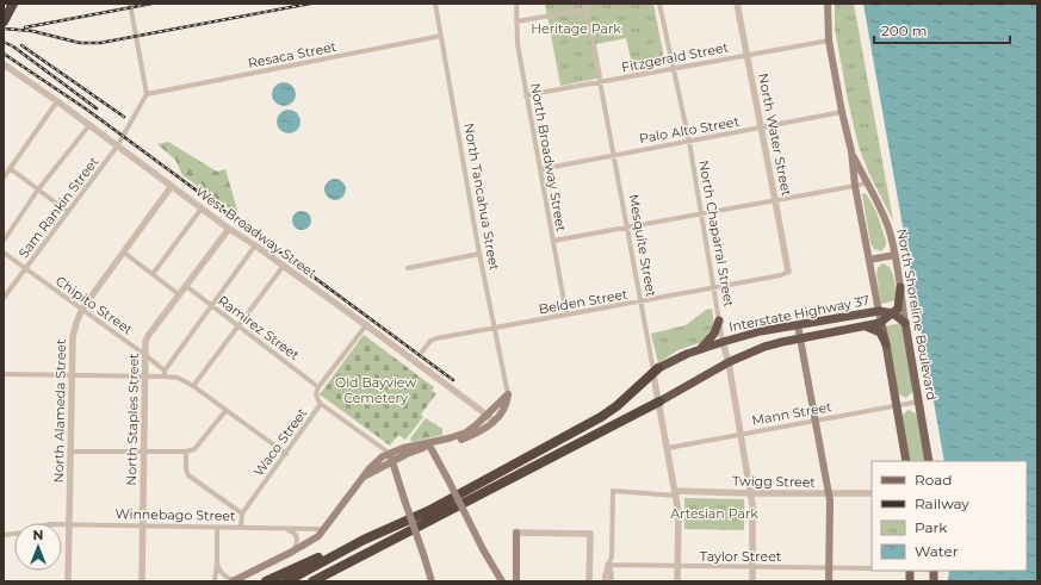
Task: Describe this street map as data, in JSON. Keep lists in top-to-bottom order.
{
  "streets": {
    "highway": ["Interstate Highway 37"],
    "main road": ["North Shoreline Boulevard"],
    "street": [
      "Resaca Street",
      "Fitzgerald Street",
      "Palo Alto Street",
      "North Water Street",
      "North Broadway Street",
      "North Tancahua Street",
      "Sam Rankin Street",
      "West Broadway Street",
      "North Chaparral Street",
      "Mesquite Street",
      "Belden Street",
      "Chipito Street",
      "Ramirez Street",
      "North Alameda Street",
      "Mann Street",
      "North Staples Street",
      "Waco Street",
      "Twigg Street",
      "Winnebago Street",
      "Taylor Street"
    ]
  },
  "crossings": [
    ["Resaca Street", "North Tancahua Street"],
    ["Resaca Street", "Sam Rankin Street"],
    ["Fitzgerald Street", "North Water Street"],
    ["Fitzgerald Street", "North Broadway Street"],
    ["Fitzgerald Street", "North Chaparral Street"],
    ["Fitzgerald Street", "Mesquite Street"],
    ["Fitzgerald Street", "North Shoreline Boulevard"],
    ["Palo Alto Street", "North Water Street"],
    ["Palo Alto Street", "North Broadway Street"],
    ["Palo Alto Street", "North Chaparral Street"],
    ["Palo Alto Street", "Mesquite Street"],
    ["Palo Alto Street", "North Shoreline Boulevard"],
    ["North Water Street", "Belden Street"],
    ["North Broadway Street", "Belden Street"],
    ["North Tancahua Street", "Belden Street"],
    ["Sam Rankin Street", "West Broadway Street"],
    ["Sam Rankin Street", "Chipito Street"],
    ["West Broadway Street", "North Alameda Street"],
    ["West Broadway Street", "North Staples Street"],
    ["North Chaparral Street", "Belden Street"],
    ["North Chaparral Street", "Interstate Highway 37"],
    ["North Chaparral Street", "Mann Street"],
    ["North Chaparral Street", "Twigg Street"],
    ["North Chaparral Street", "Taylor Street"],
    ["Mesquite Street", "Belden Street"],
    ["Mesquite Street", "Interstate Highway 37"],
    ["Mesquite Street", "Mann Street"],
    ["Mesquite Street", "Twigg Street"],
    ["Mesquite Street", "Taylor Street"],
    ["Chipito Street", "North Alameda Street"],
    ["Chipito Street", "North Staples Street"],
    ["Interstate Highway 37", "North Shoreline Boulevard"],
    ["North Shoreline Boulevard", "Mann Street"],
    ["Ramirez Street", "North Staples Street"],
    ["Ramirez Street", "Waco Street"],
    ["North Alameda Street", "Winnebago Street"],
    ["North Staples Street", "Winnebago Street"],
    ["Twigg Street", "Taylor Street"]
  ],
  "parks": ["Heritage Park", "Old Bayview Cemetery", "Artesian Park"],
  "legend": [
    "Road",
    "Railway",
    "Park",
    "Water"
  ],
  "scale_bar": "200 m",
  "north": "top"
}
